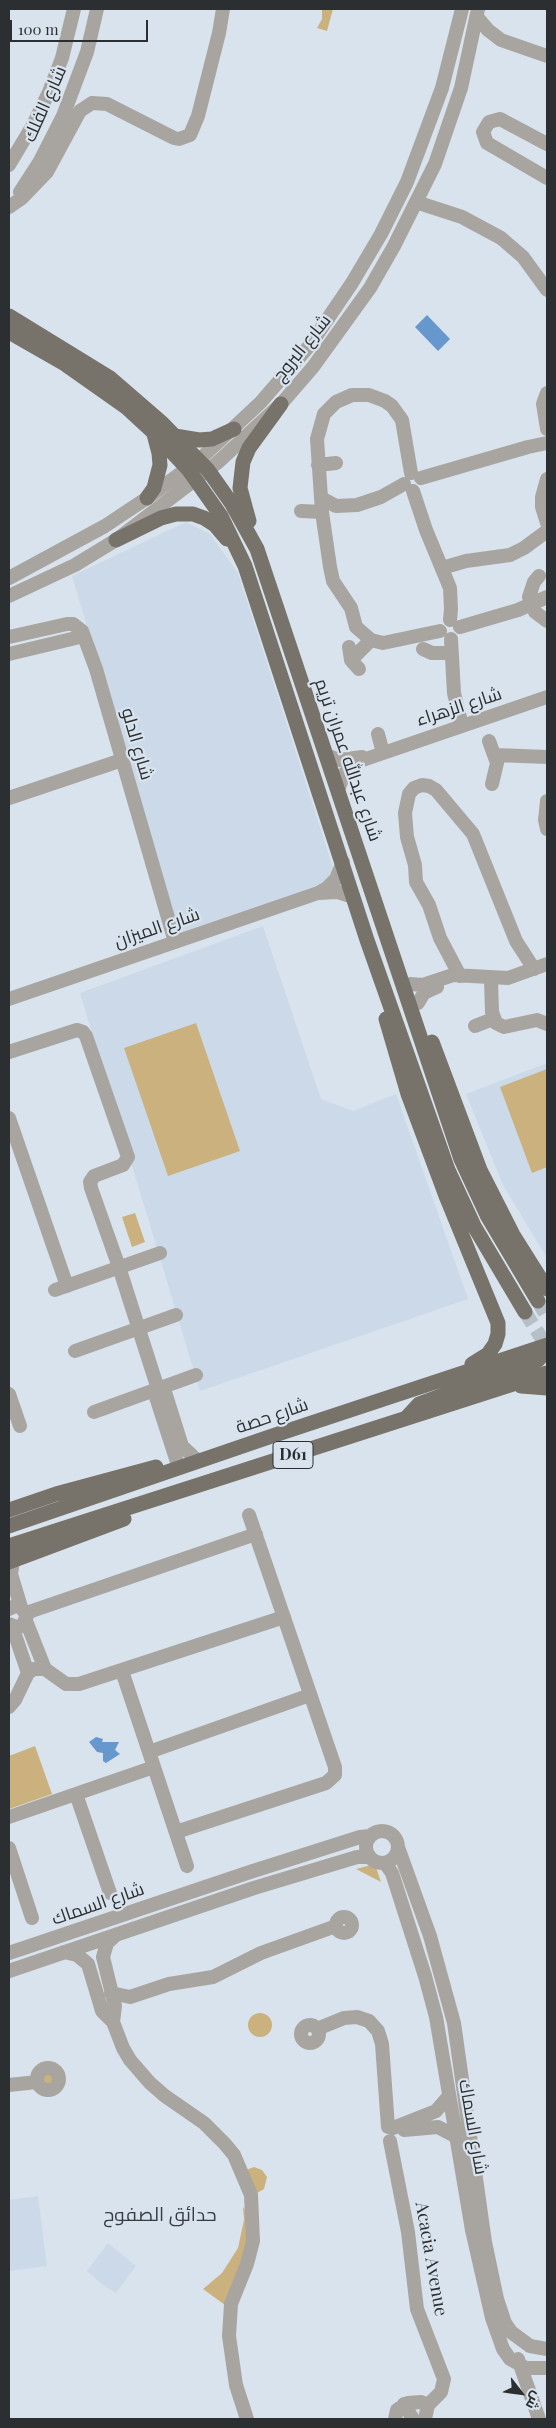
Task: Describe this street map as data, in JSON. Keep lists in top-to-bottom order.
{
  "streets": {
    "main road": ["شارع عبدالله عمران تريم", "شارع حصة", "D61"],
    "street": [
      "شارع الفلك",
      "شارع البروج",
      "شارع الزهراء",
      "شارع الدلو",
      "شارع الميزان",
      "شارع السماك",
      "Acacia Avenue"
    ]
  },
  "crossings": [
    ["شارع البروج", "شارع عبدالله عمران تريم"],
    ["شارع الزهراء", "شارع عبدالله عمران تريم"],
    ["شارع الدلو", "شارع الميزان"],
    ["شارع عبدالله عمران تريم", "شارع الميزان"]
  ],
  "districts": ["حدائق الصفوح"],
  "scale_bar": "100 m",
  "north": "bottom right"
}
